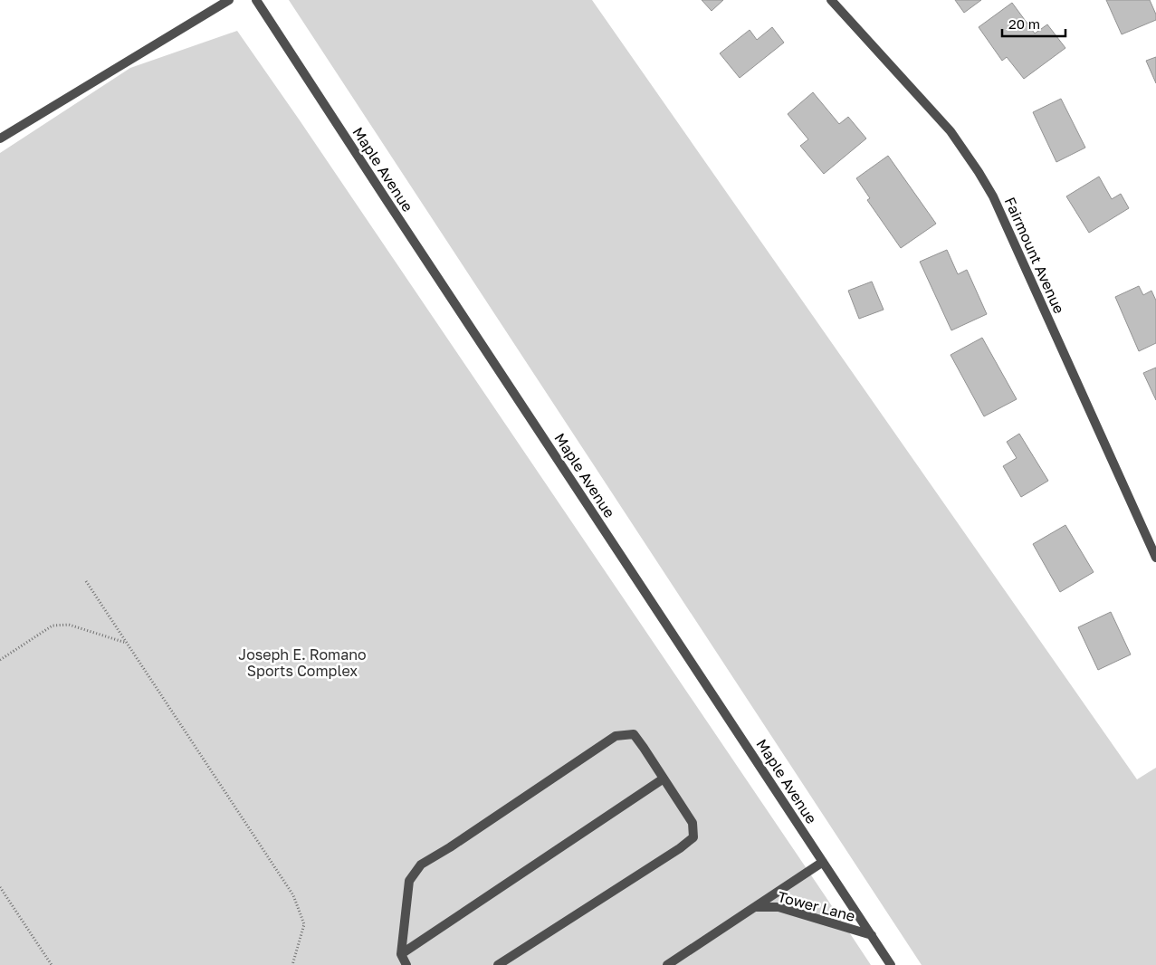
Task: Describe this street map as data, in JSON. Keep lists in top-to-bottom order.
{
  "streets": {
    "street": ["Maple Avenue", "Fairmount Avenue", "Tower Lane"]
  },
  "crossings": [
    ["Maple Avenue", "Tower Lane"]
  ],
  "parks": ["Joseph E. Romano Sports Complex"],
  "scale_bar": "20 m"
}
